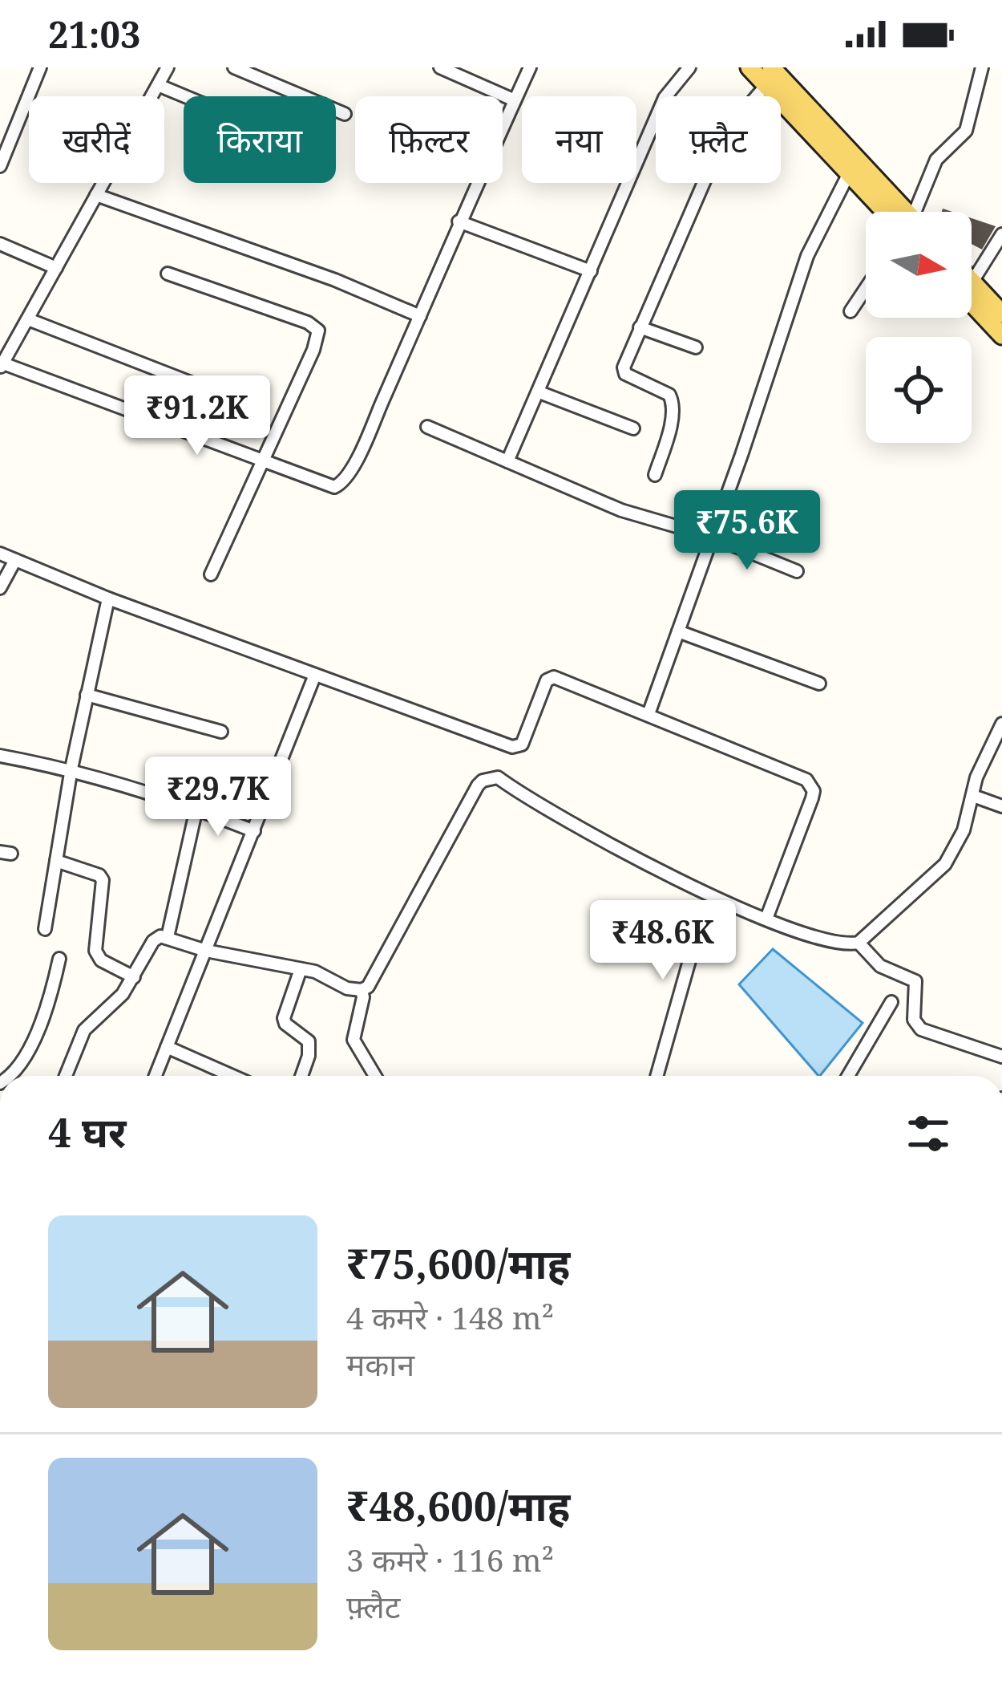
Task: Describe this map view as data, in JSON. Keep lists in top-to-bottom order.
{
  "north": "right",
  "page": {
    "status": "21:03",
    "chip": [
      "खरीदें",
      "किराया",
      "फ़िल्टर",
      "नया",
      "फ़्लैट"
    ],
    "price": [
      "₹91.2K",
      "₹75.6K",
      "₹29.7K",
      "₹48.6K"
    ],
    "heading": "4 घर",
    "list": [
      {
        "name": "₹75,600/माह",
        "note": "4 कमरे · 148 m² · मकान"
      },
      {
        "name": "₹48,600/माह",
        "note": "3 कमरे · 116 m² · फ़्लैट"
      }
    ]
  }
}
